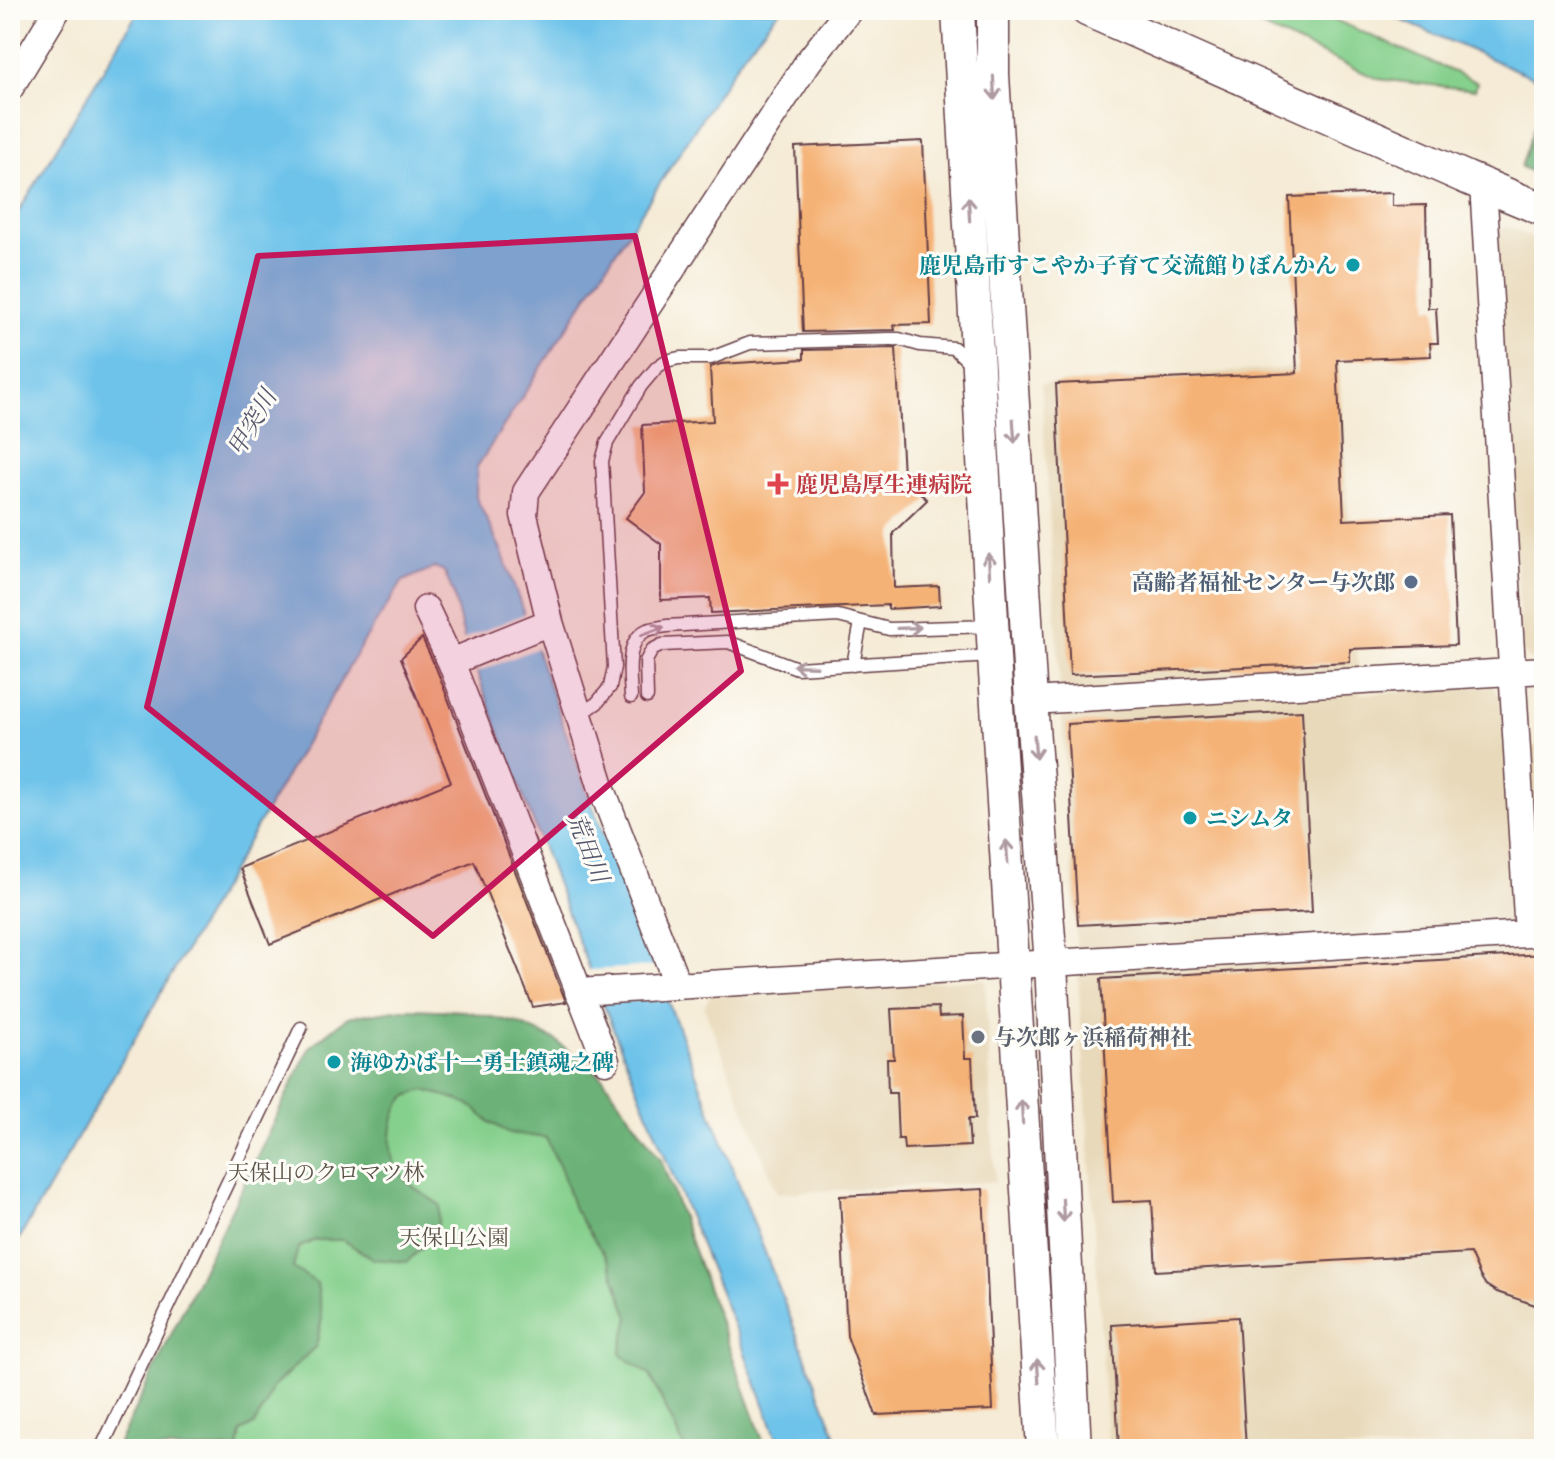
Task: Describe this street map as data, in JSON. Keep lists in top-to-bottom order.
{
  "water": ["甲突川", "荒田川"],
  "parks": ["天保山のクロマツ林", "天保山公園"],
  "places": {
    "other": [
      "鹿児島市すこやか子育て交流館りぼんかん",
      "高齢者福祉センター与次郎",
      "ニシムタ",
      "与次郎ヶ浜稲荷神社",
      "海ゆかば十一勇士鎮魂之碑"
    ],
    "health": ["鹿児島厚生連病院"]
  }
}
